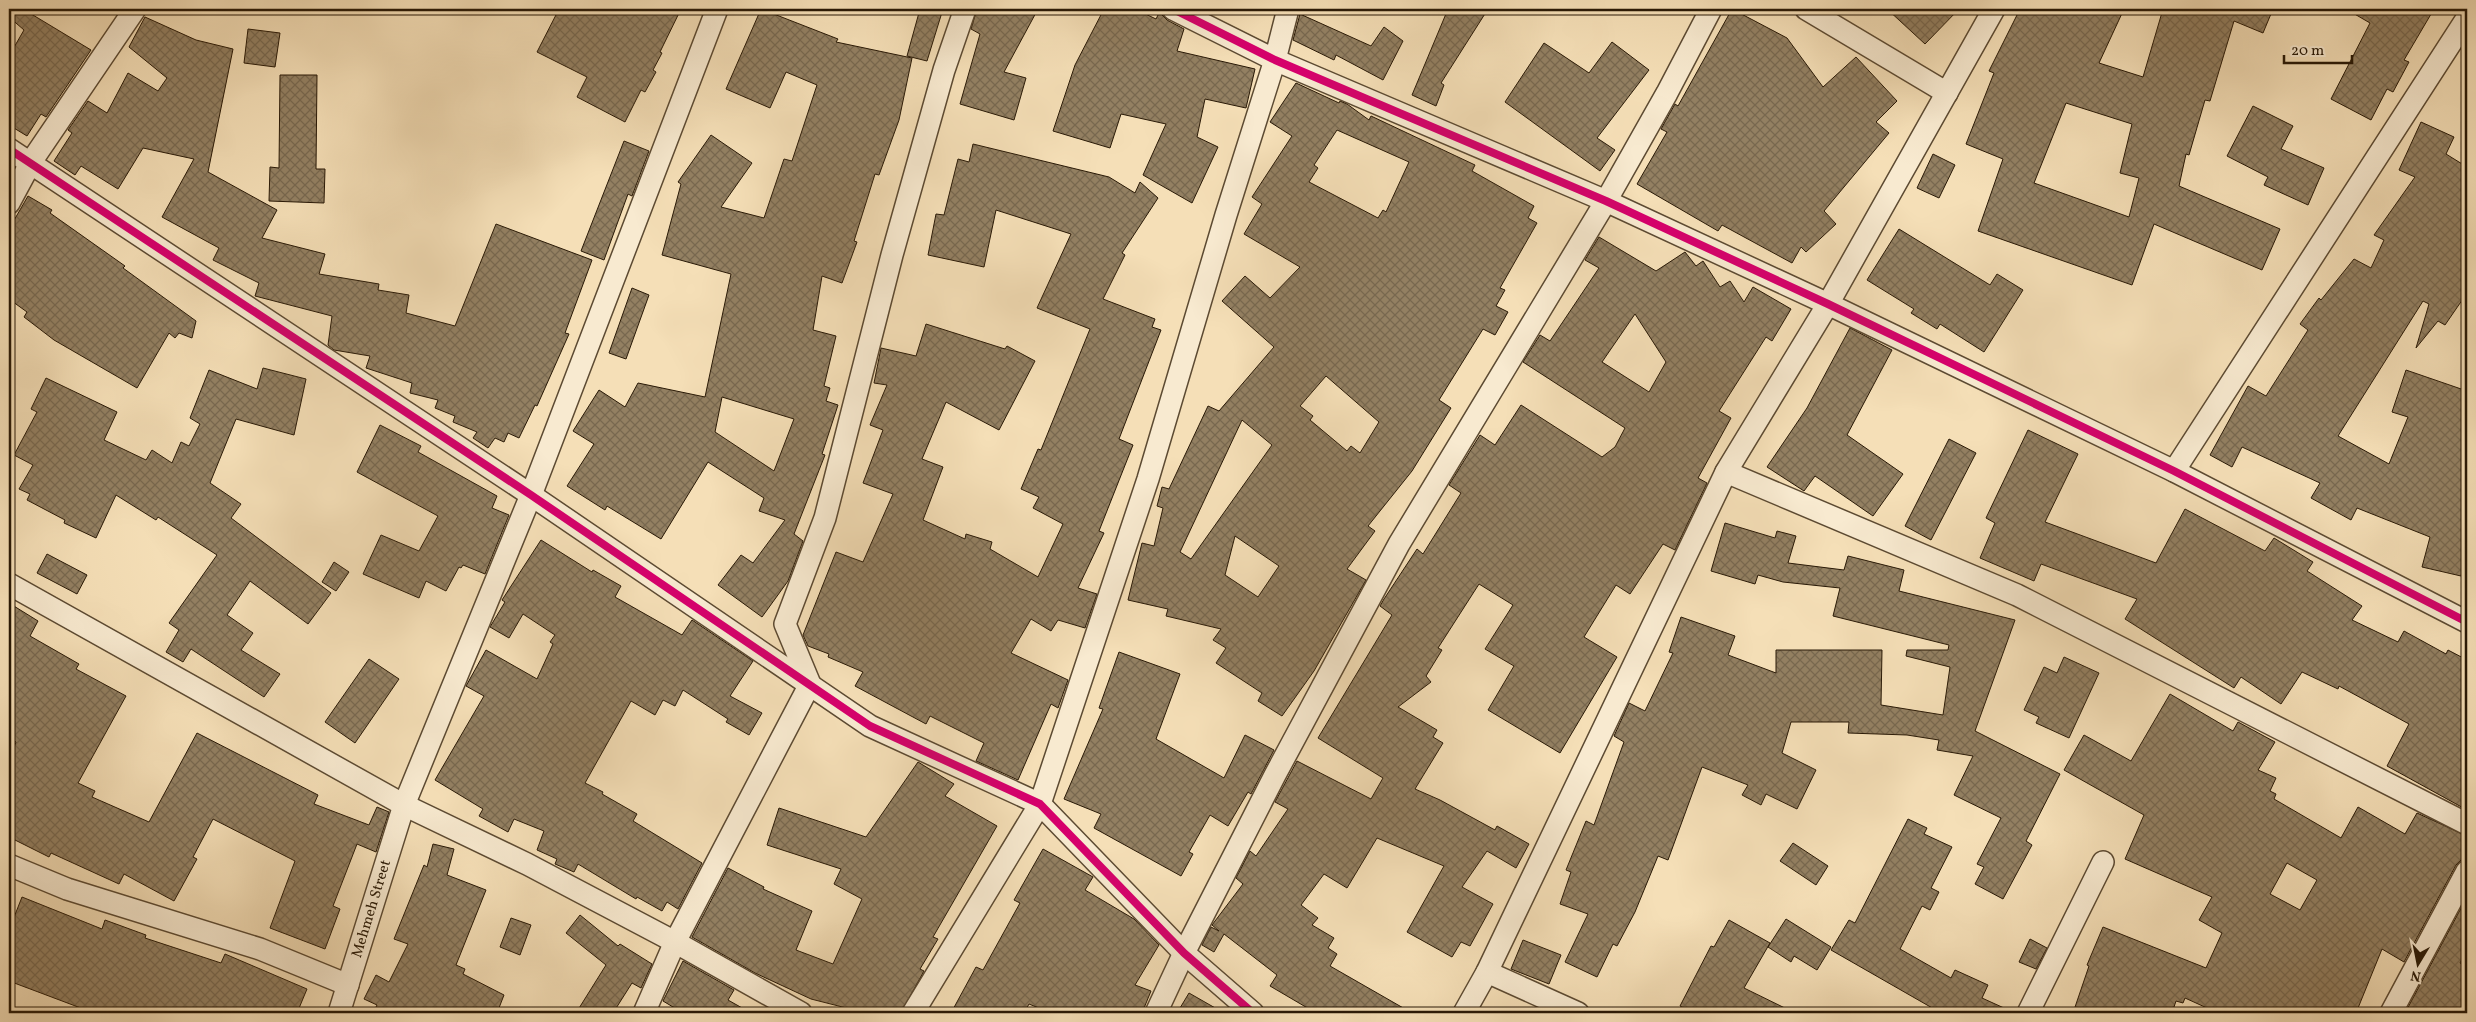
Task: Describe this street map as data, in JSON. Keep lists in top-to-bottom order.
{
  "streets": {
    "street": ["Mehmeh Street"]
  },
  "scale_bar": "20 m",
  "north": "bottom"
}
